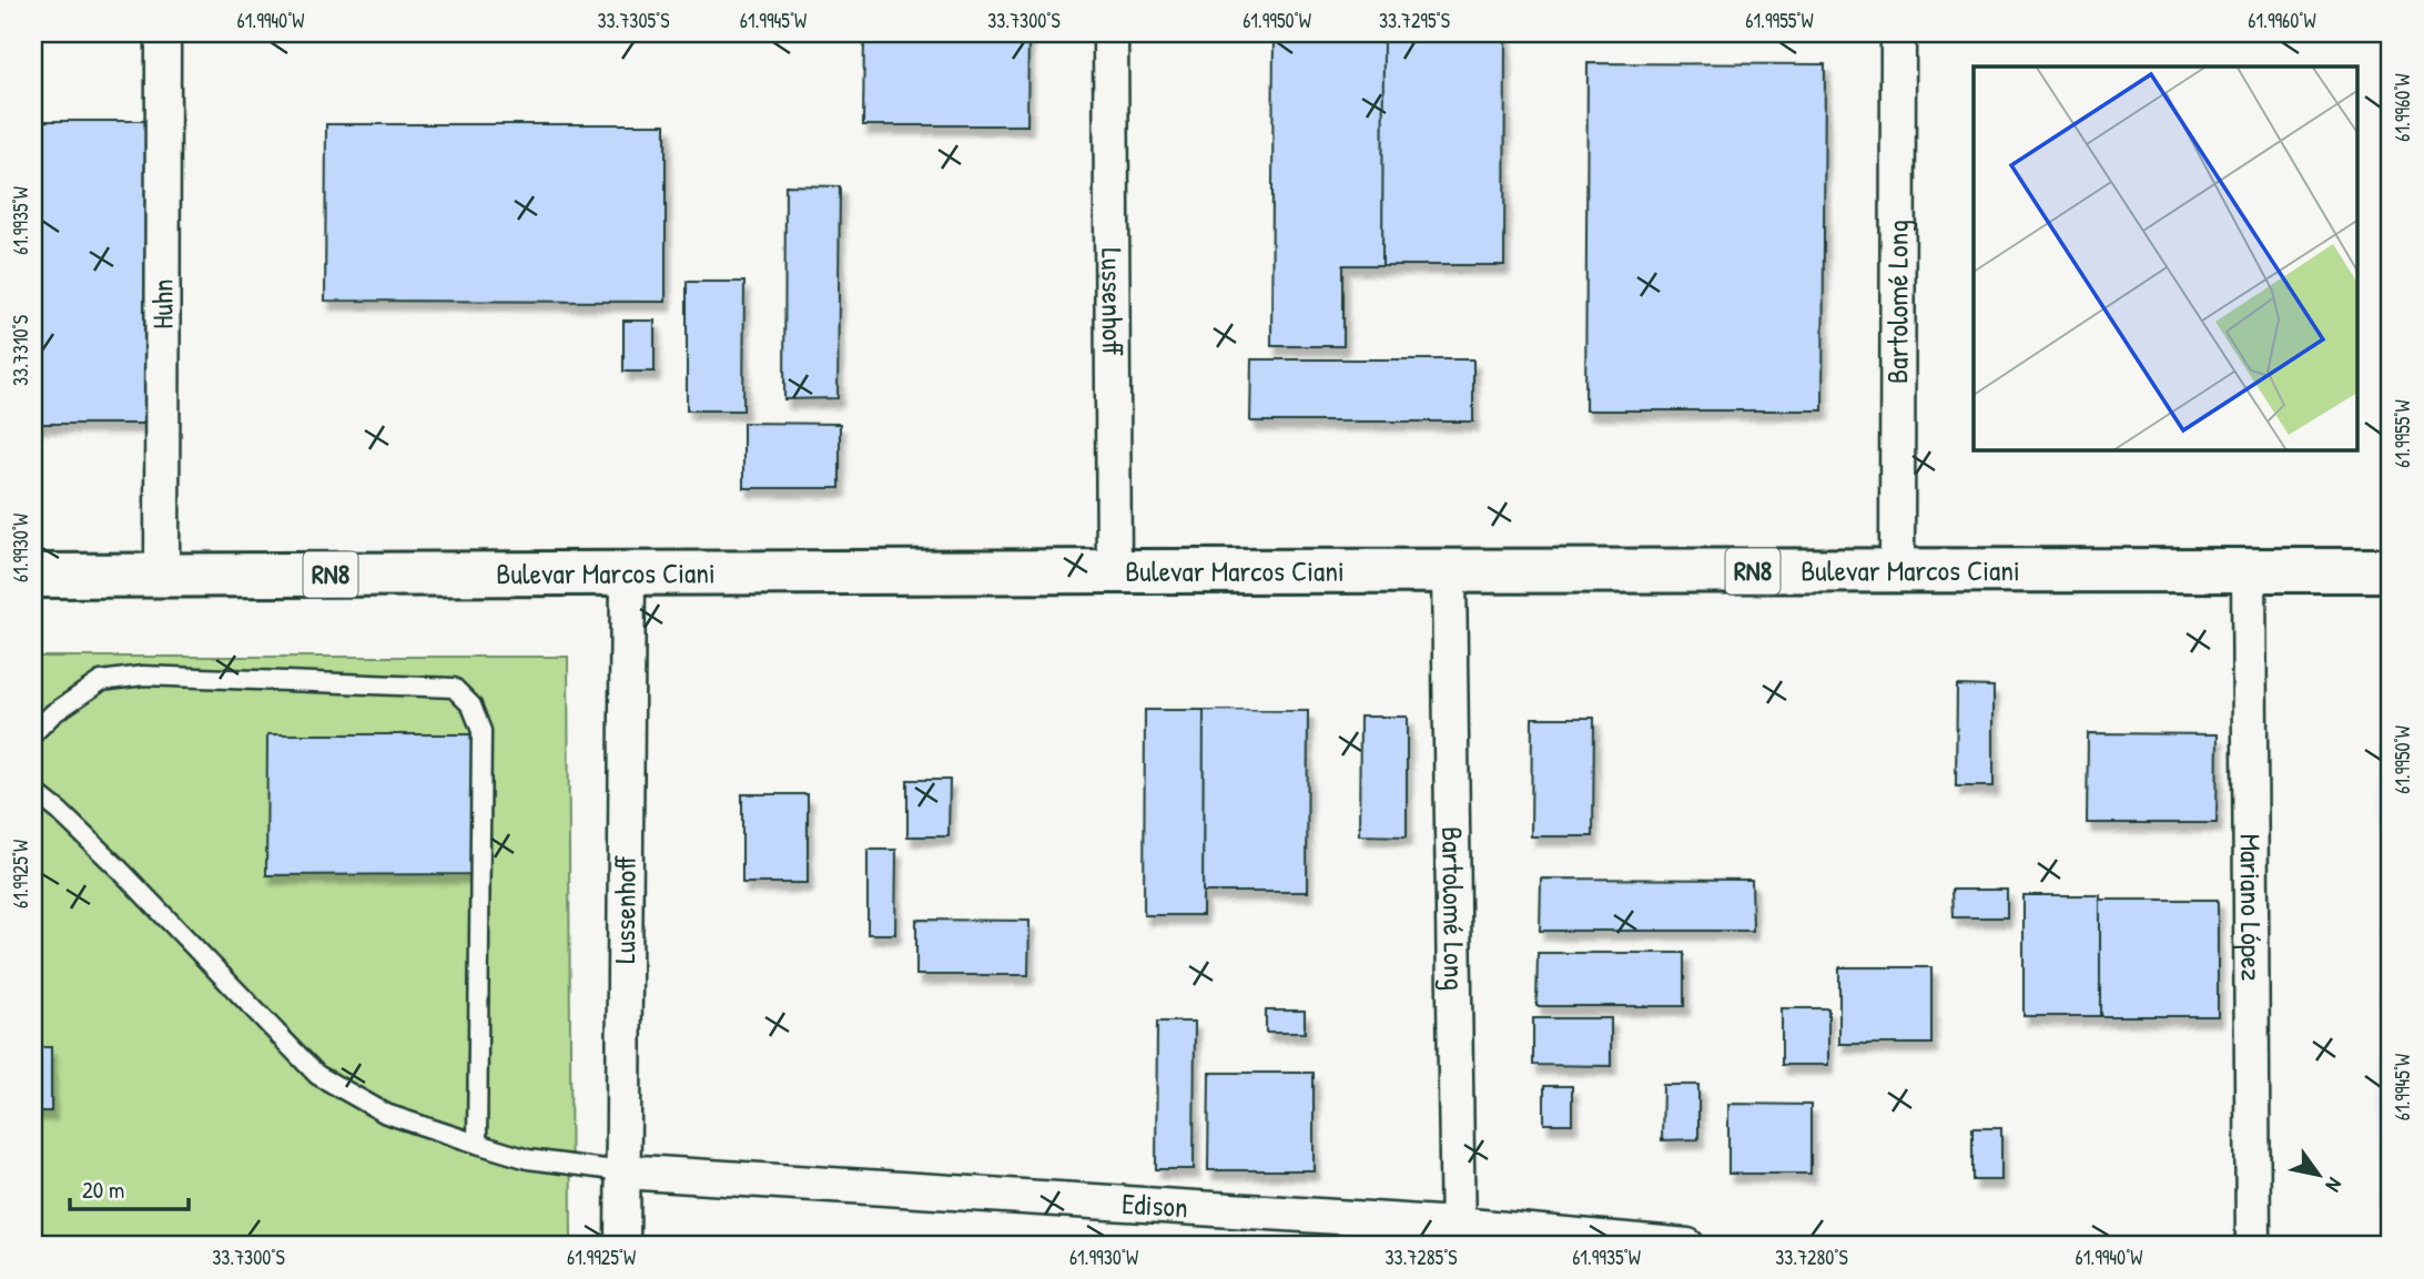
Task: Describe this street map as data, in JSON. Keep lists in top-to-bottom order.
{
  "streets": {
    "highway": ["Bulevar Marcos Ciani", "RN8"],
    "street": [
      "Lussenhoff",
      "Bartolomé Long",
      "Huhn",
      "Mariano López",
      "Edison"
    ]
  },
  "crossings": [
    ["Lussenhoff", "Bulevar Marcos Ciani"],
    ["Lussenhoff", "Edison"],
    ["Bartolomé Long", "Bulevar Marcos Ciani"],
    ["Bartolomé Long", "Edison"],
    ["Huhn", "Bulevar Marcos Ciani"],
    ["Bulevar Marcos Ciani", "Mariano López"]
  ],
  "scale_bar": "20 m",
  "north": "bottom right",
  "coordinates": [
    "61.9940°W",
    "33.7305°S",
    "61.9945°W",
    "33.7300°S",
    "61.9950°W",
    "33.7295°S",
    "61.9955°W",
    "61.9960°W",
    "61.9935°W",
    "33.7310°S",
    "61.9930°W",
    "61.9925°W",
    "33.7285°S",
    "33.7280°S"
  ]
}
